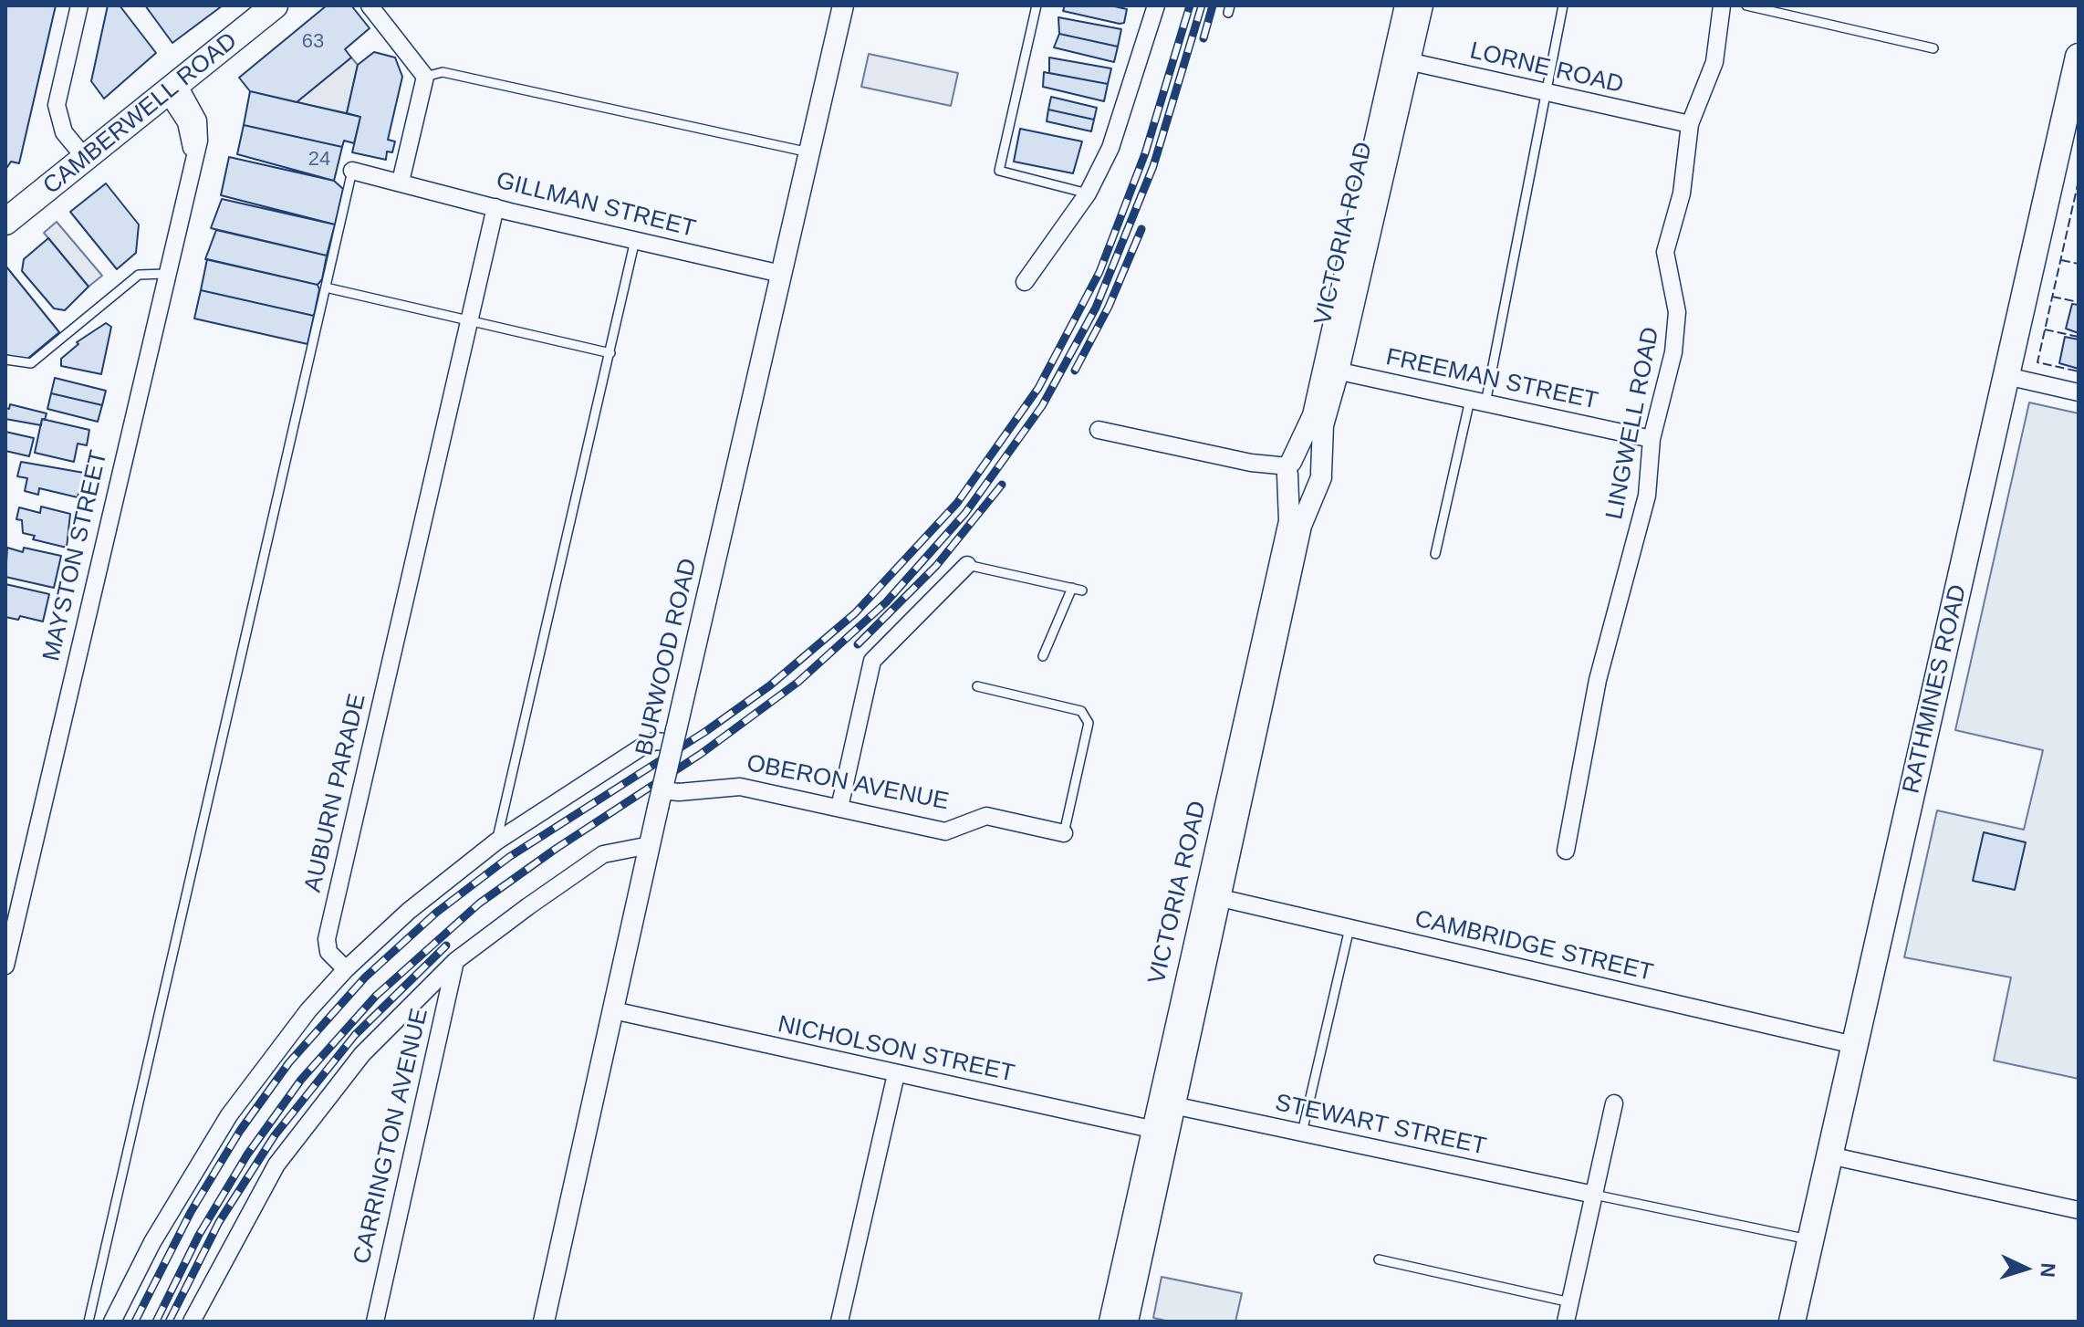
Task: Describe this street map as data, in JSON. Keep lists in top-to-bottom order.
{
  "streets": {
    "main road": ["CAMBERWELL ROAD", "RATHMINES ROAD"],
    "street": [
      "LORNE ROAD",
      "GILLMAN STREET",
      "VICTORIA ROAD",
      "FREEMAN STREET",
      "LINGWELL ROAD",
      "MAYSTON STREET",
      "BURWOOD ROAD",
      "OBERON AVENUE",
      "AUBURN PARADE",
      "CAMBRIDGE STREET",
      "NICHOLSON STREET",
      "STEWART STREET",
      "CARRINGTON AVENUE"
    ]
  },
  "crossings": [
    ["LORNE ROAD", "VICTORIA ROAD"],
    ["LORNE ROAD", "LINGWELL ROAD"],
    ["CAMBERWELL ROAD", "MAYSTON STREET"],
    ["GILLMAN STREET", "BURWOOD ROAD"],
    ["GILLMAN STREET", "AUBURN PARADE"],
    ["VICTORIA ROAD", "FREEMAN STREET"],
    ["VICTORIA ROAD", "CAMBRIDGE STREET"],
    ["VICTORIA ROAD", "NICHOLSON STREET"],
    ["VICTORIA ROAD", "STEWART STREET"],
    ["FREEMAN STREET", "LINGWELL ROAD"],
    ["BURWOOD ROAD", "OBERON AVENUE"],
    ["BURWOOD ROAD", "NICHOLSON STREET"],
    ["RATHMINES ROAD", "CAMBRIDGE STREET"]
  ],
  "house_numbers": ["63", "24"],
  "north": "right"
}
